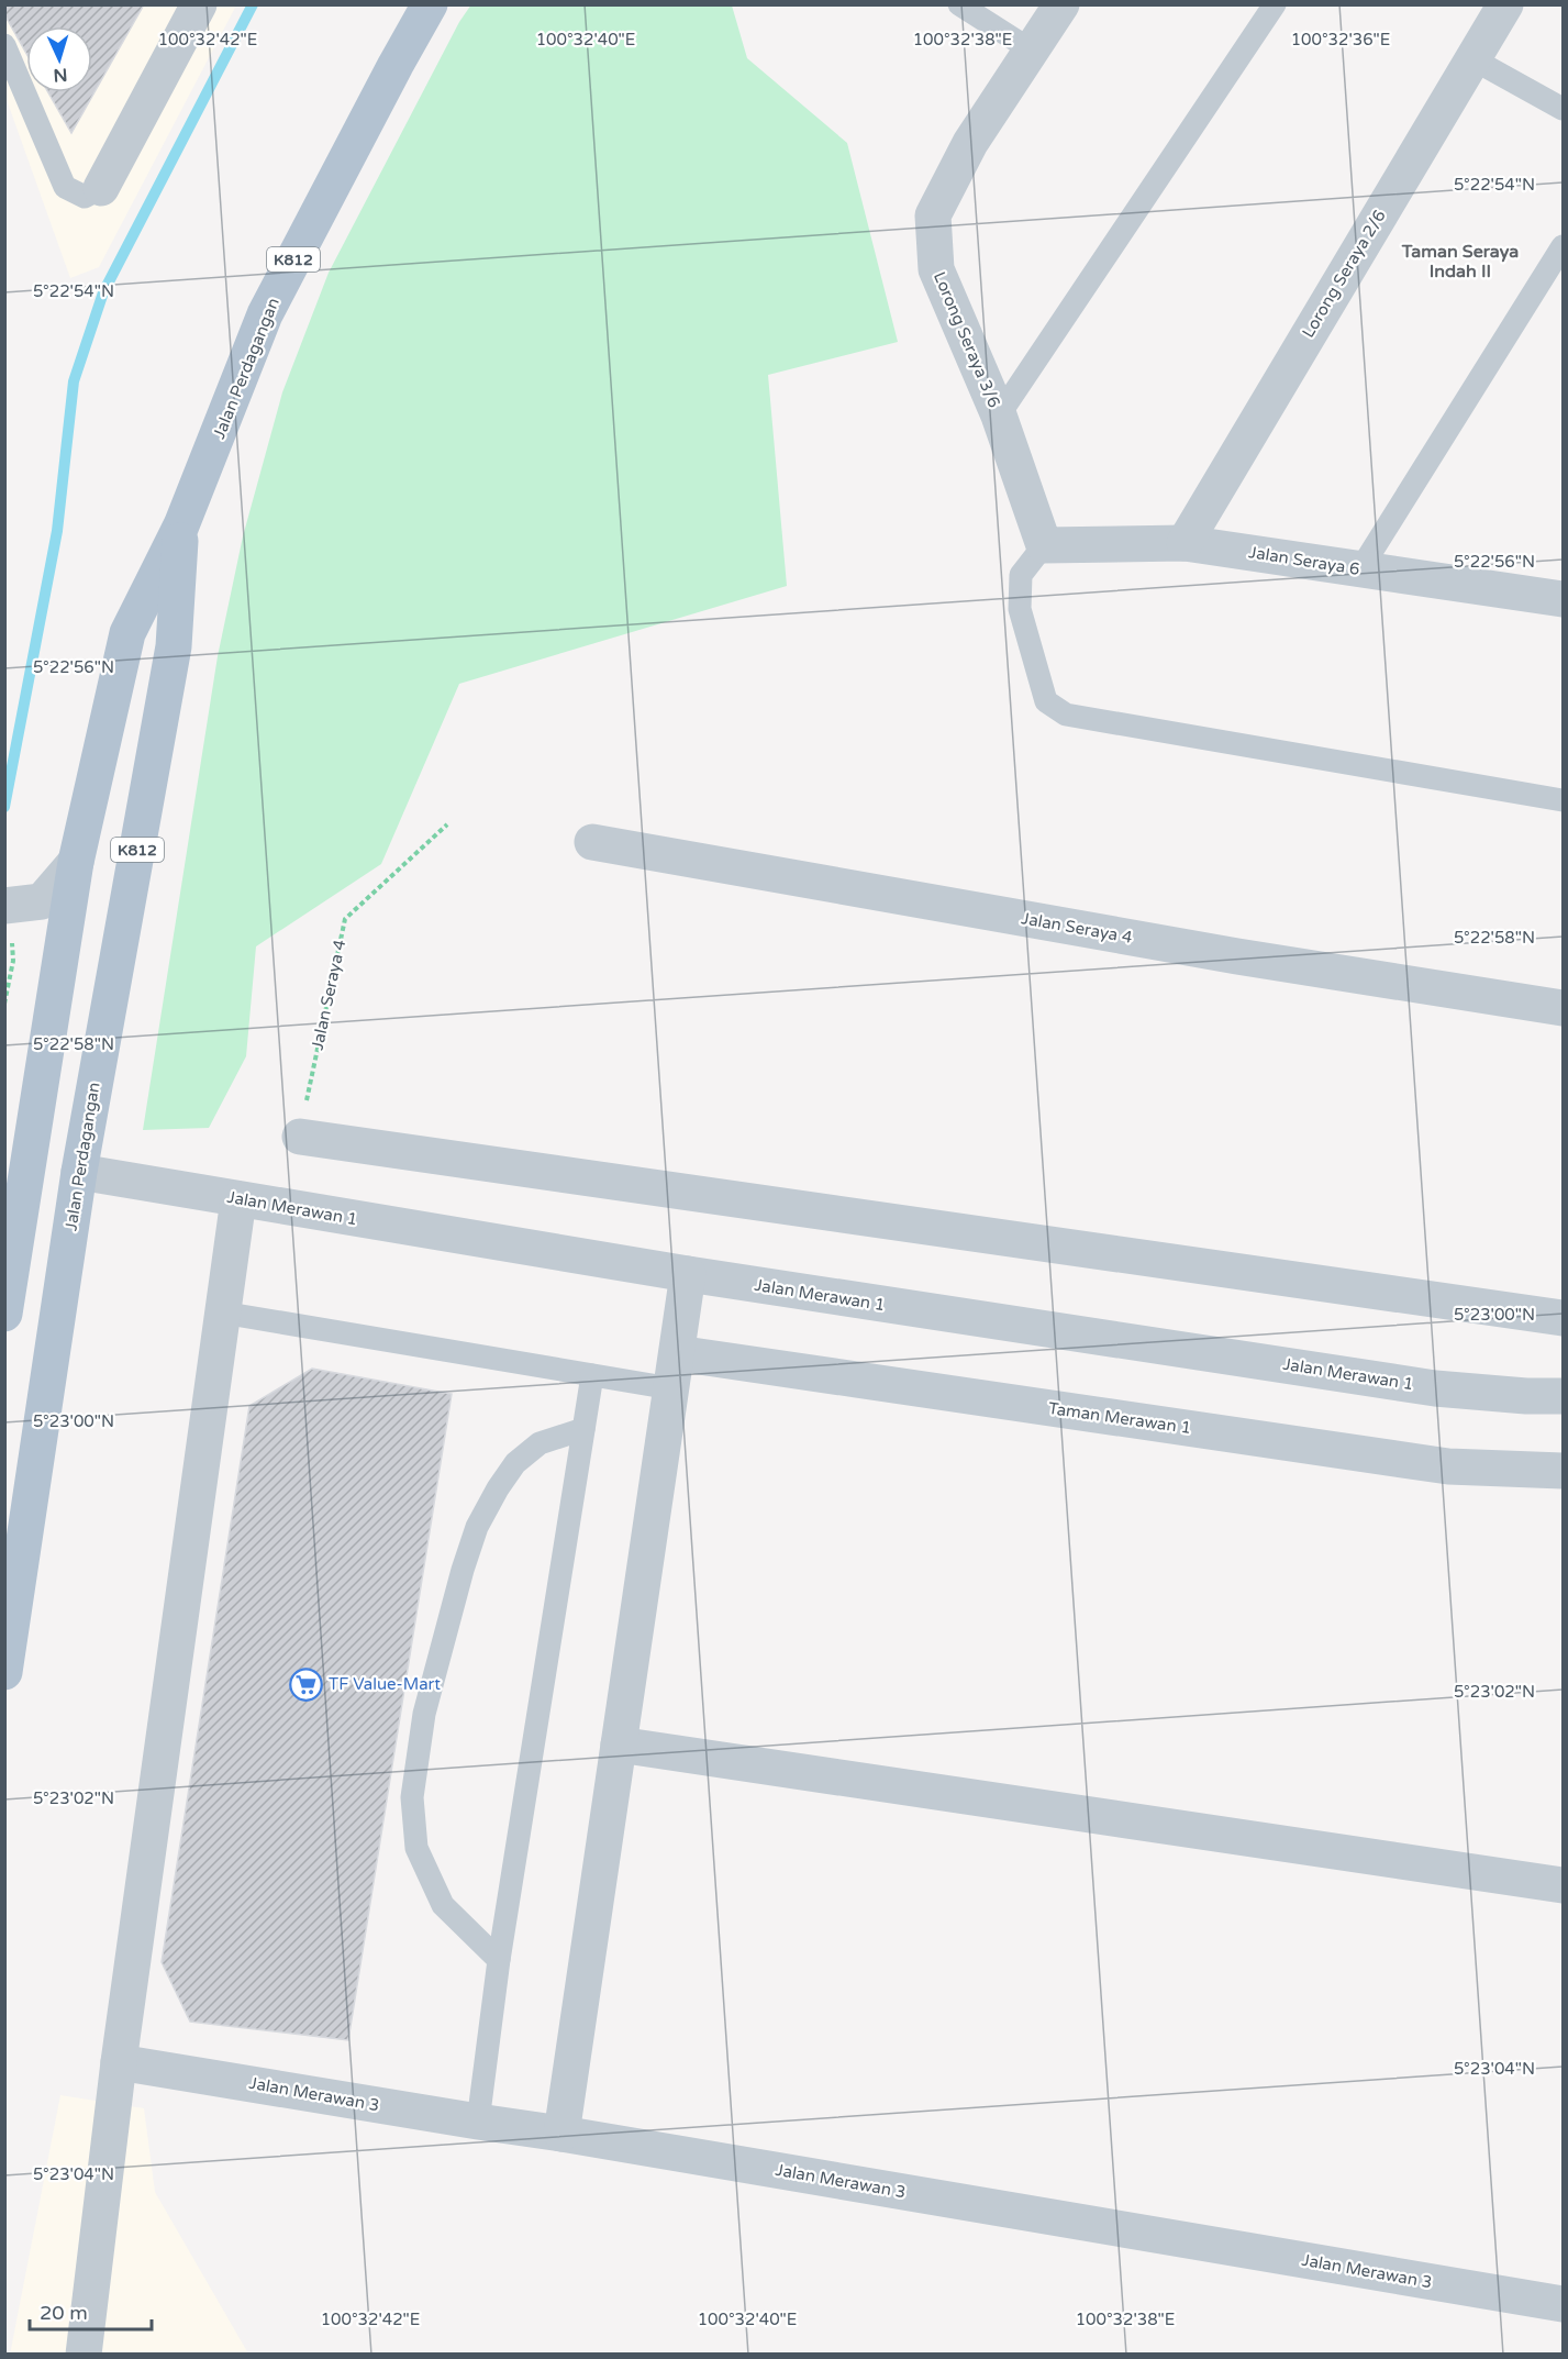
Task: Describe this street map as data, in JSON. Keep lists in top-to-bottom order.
{
  "streets": {
    "main road": ["K812", "Jalan Perdagangan"],
    "street": [
      "Lorong Seraya 2/6",
      "Lorong Seraya 3/6",
      "Jalan Seraya 6",
      "Jalan Seraya 4",
      "Jalan Merawan 1",
      "Taman Merawan 1",
      "Jalan Merawan 3"
    ]
  },
  "crossings": [
    ["Lorong Seraya 2/6", "Jalan Seraya 6"],
    ["Lorong Seraya 3/6", "Jalan Seraya 6"],
    ["Jalan Perdagangan", "Jalan Merawan 1"]
  ],
  "districts": ["Taman Seraya Indah II"],
  "places": {
    "supermarket": ["TF Value-Mart"]
  },
  "scale_bar": "20 m",
  "north": "bottom",
  "coordinates": [
    "100°32'42\"E",
    "100°32'40\"E",
    "100°32'38\"E",
    "100°32'36\"E",
    "5°22'54\"N",
    "5°22'56\"N",
    "5°22'58\"N",
    "5°23'00\"N",
    "5°23'02\"N",
    "5°23'04\"N"
  ]
}
